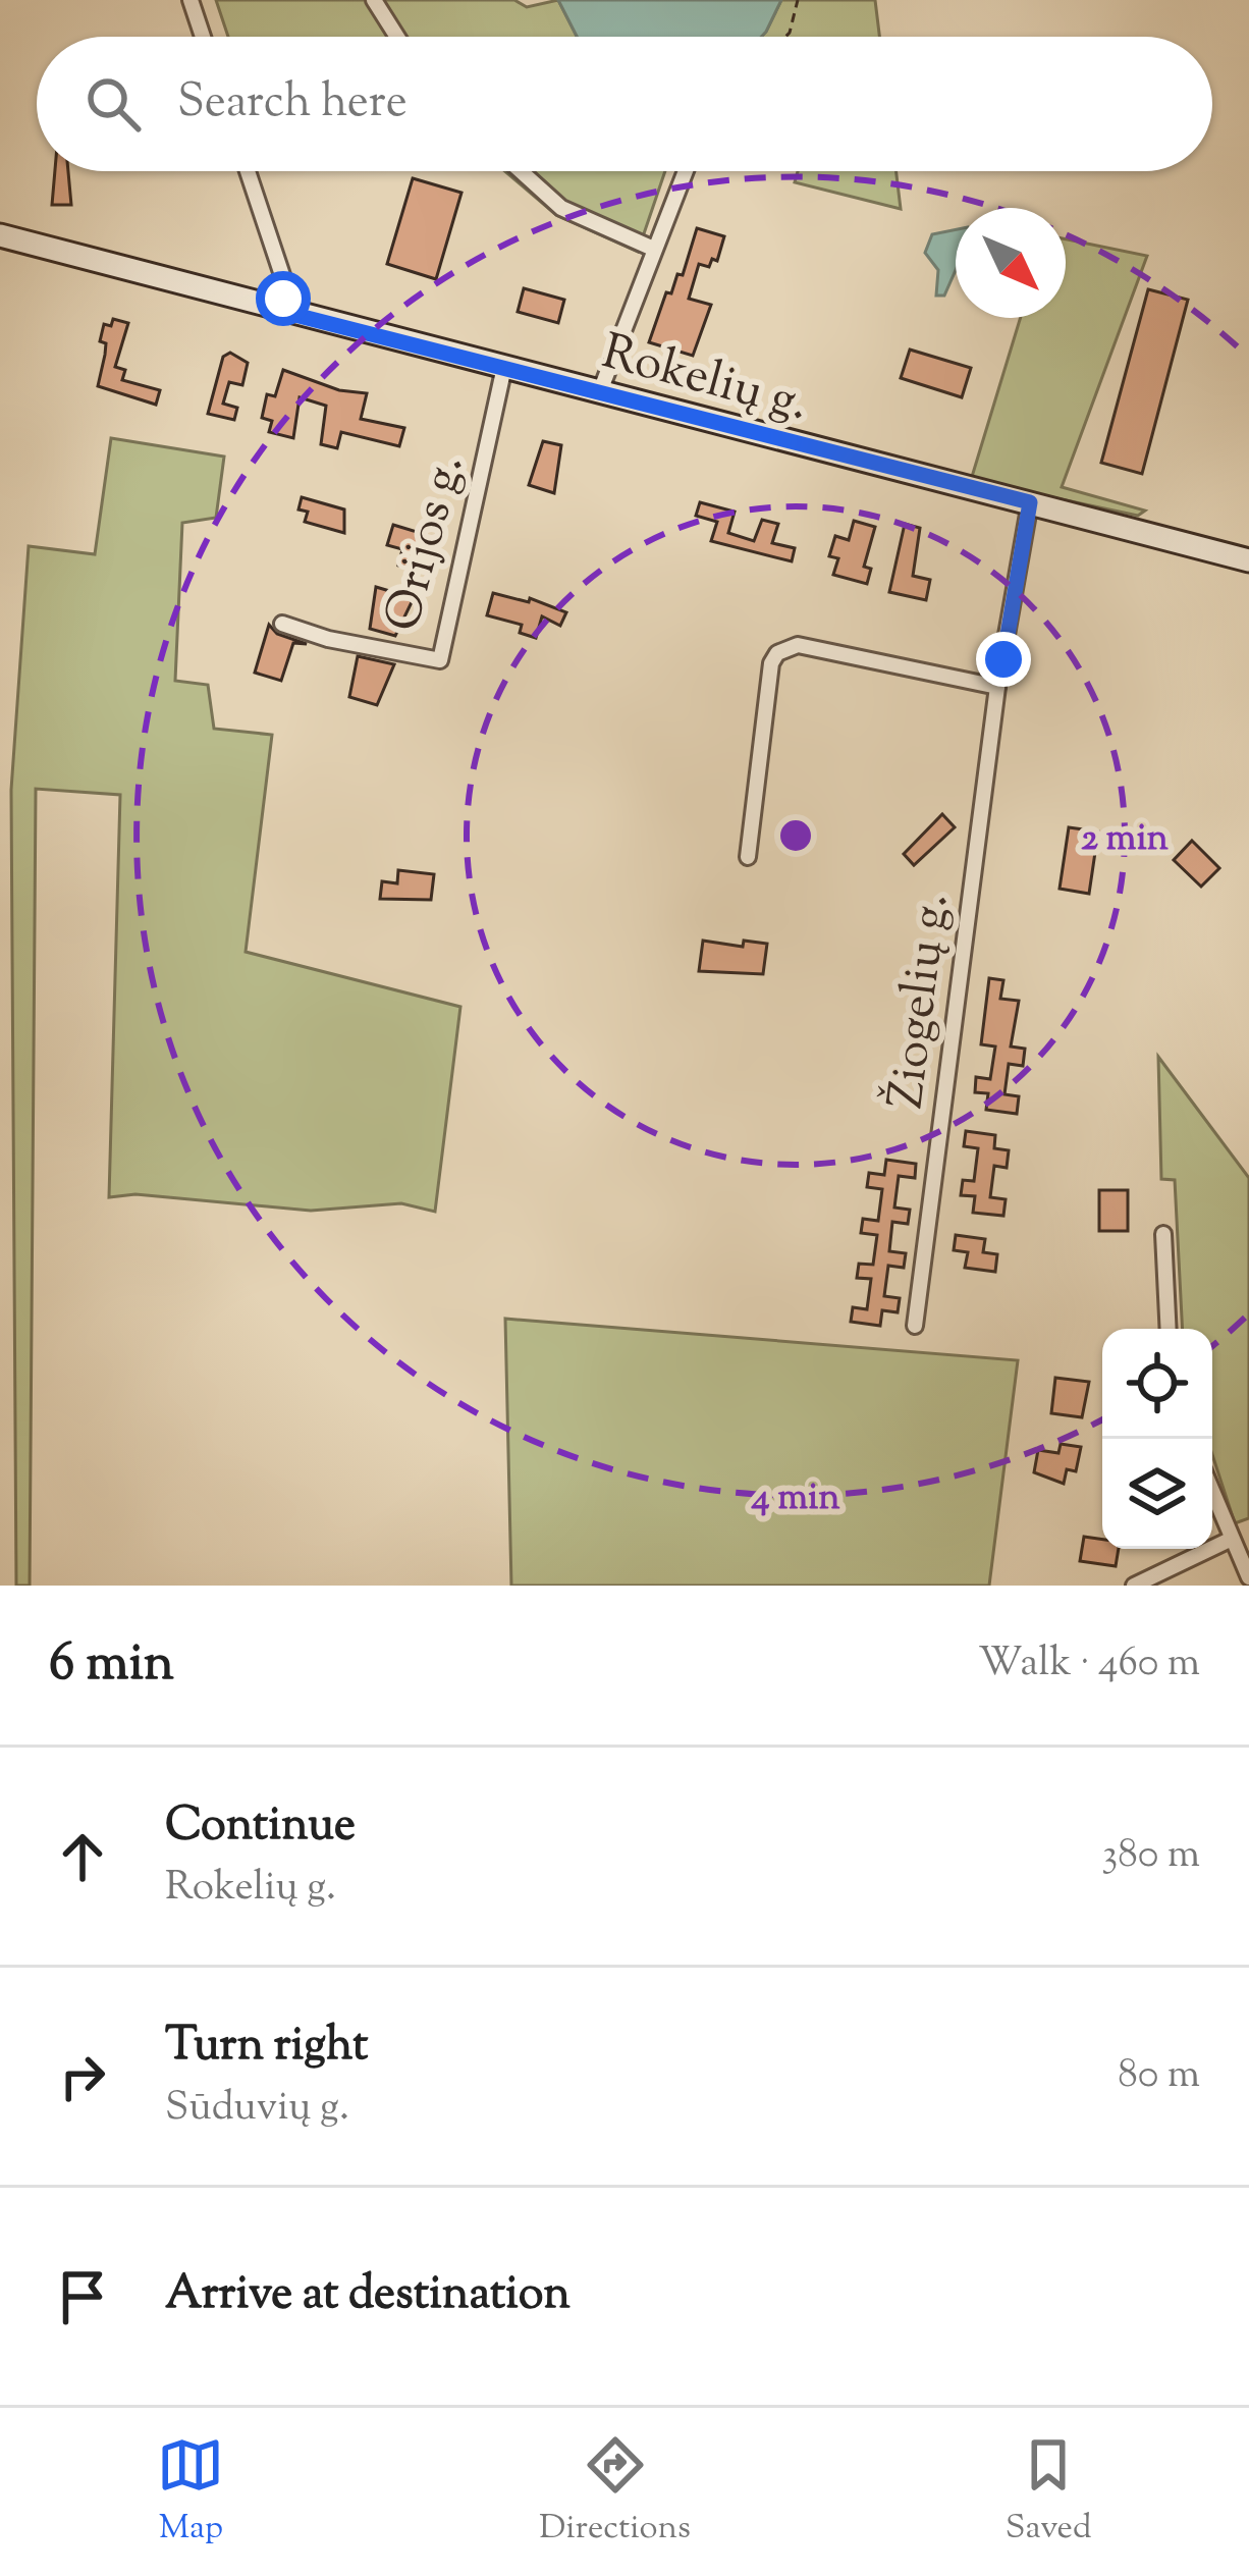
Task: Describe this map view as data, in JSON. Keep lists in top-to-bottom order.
{
  "streets": {
    "main road": ["Rokelių g."],
    "street": ["Orijos g.", "Žiogelių g."]
  },
  "crossings": [
    ["Rokelių g.", "Orijos g."],
    ["Rokelių g.", "Žiogelių g."]
  ],
  "north": "bottom right",
  "page": {
    "search": "Search here",
    "heading": ["6 min", "Walk · 460 m"],
    "list": [
      ["Continue", "Rokelių g.", "380 m"],
      ["Turn right", "Sūduvių g.", "80 m"],
      "Arrive at destination"
    ],
    "nav": ["Map", "Directions", "Saved"]
  },
  "rings": ["2 min", "4 min"]
}
